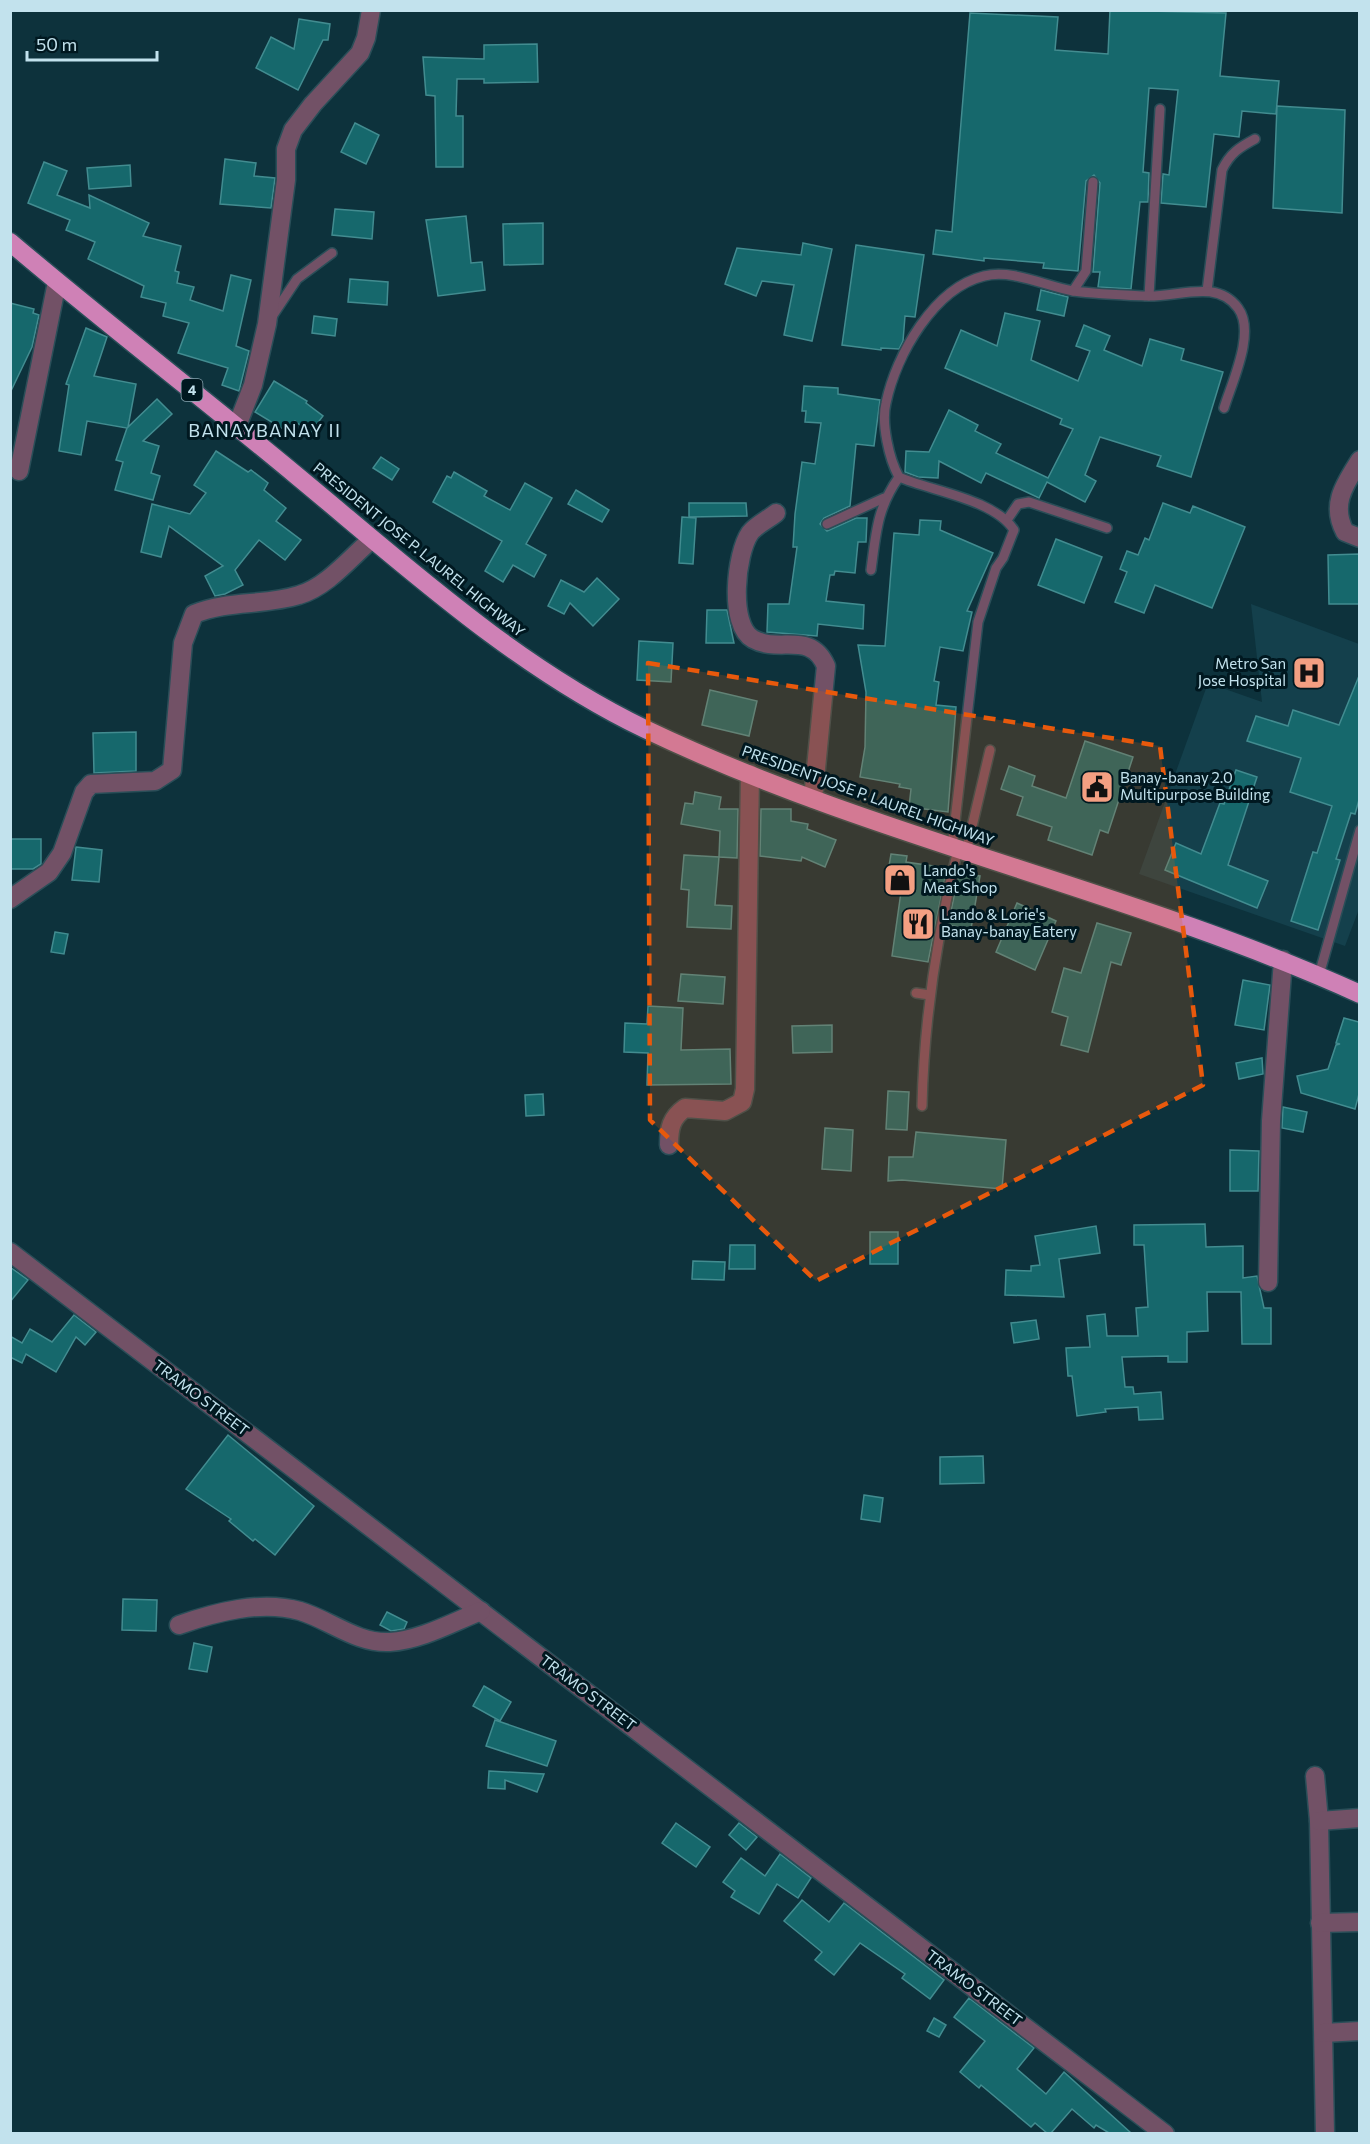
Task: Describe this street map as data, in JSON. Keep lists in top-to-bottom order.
{
  "streets": {
    "highway": ["4", "PRESIDENT JOSE P. LAUREL HIGHWAY"],
    "street": ["TRAMO STREET"]
  },
  "districts": ["BANAYBANAY II"],
  "places": {
    "hospital": ["Metro San Jose Hospital"],
    "public building": ["Banay-banay 2.0 Multipurpose Building"],
    "shop": ["Lando's Meat Shop"],
    "restaurant": ["Lando & Lorie's Banay-banay Eatery"]
  },
  "scale_bar": "50 m"
}
